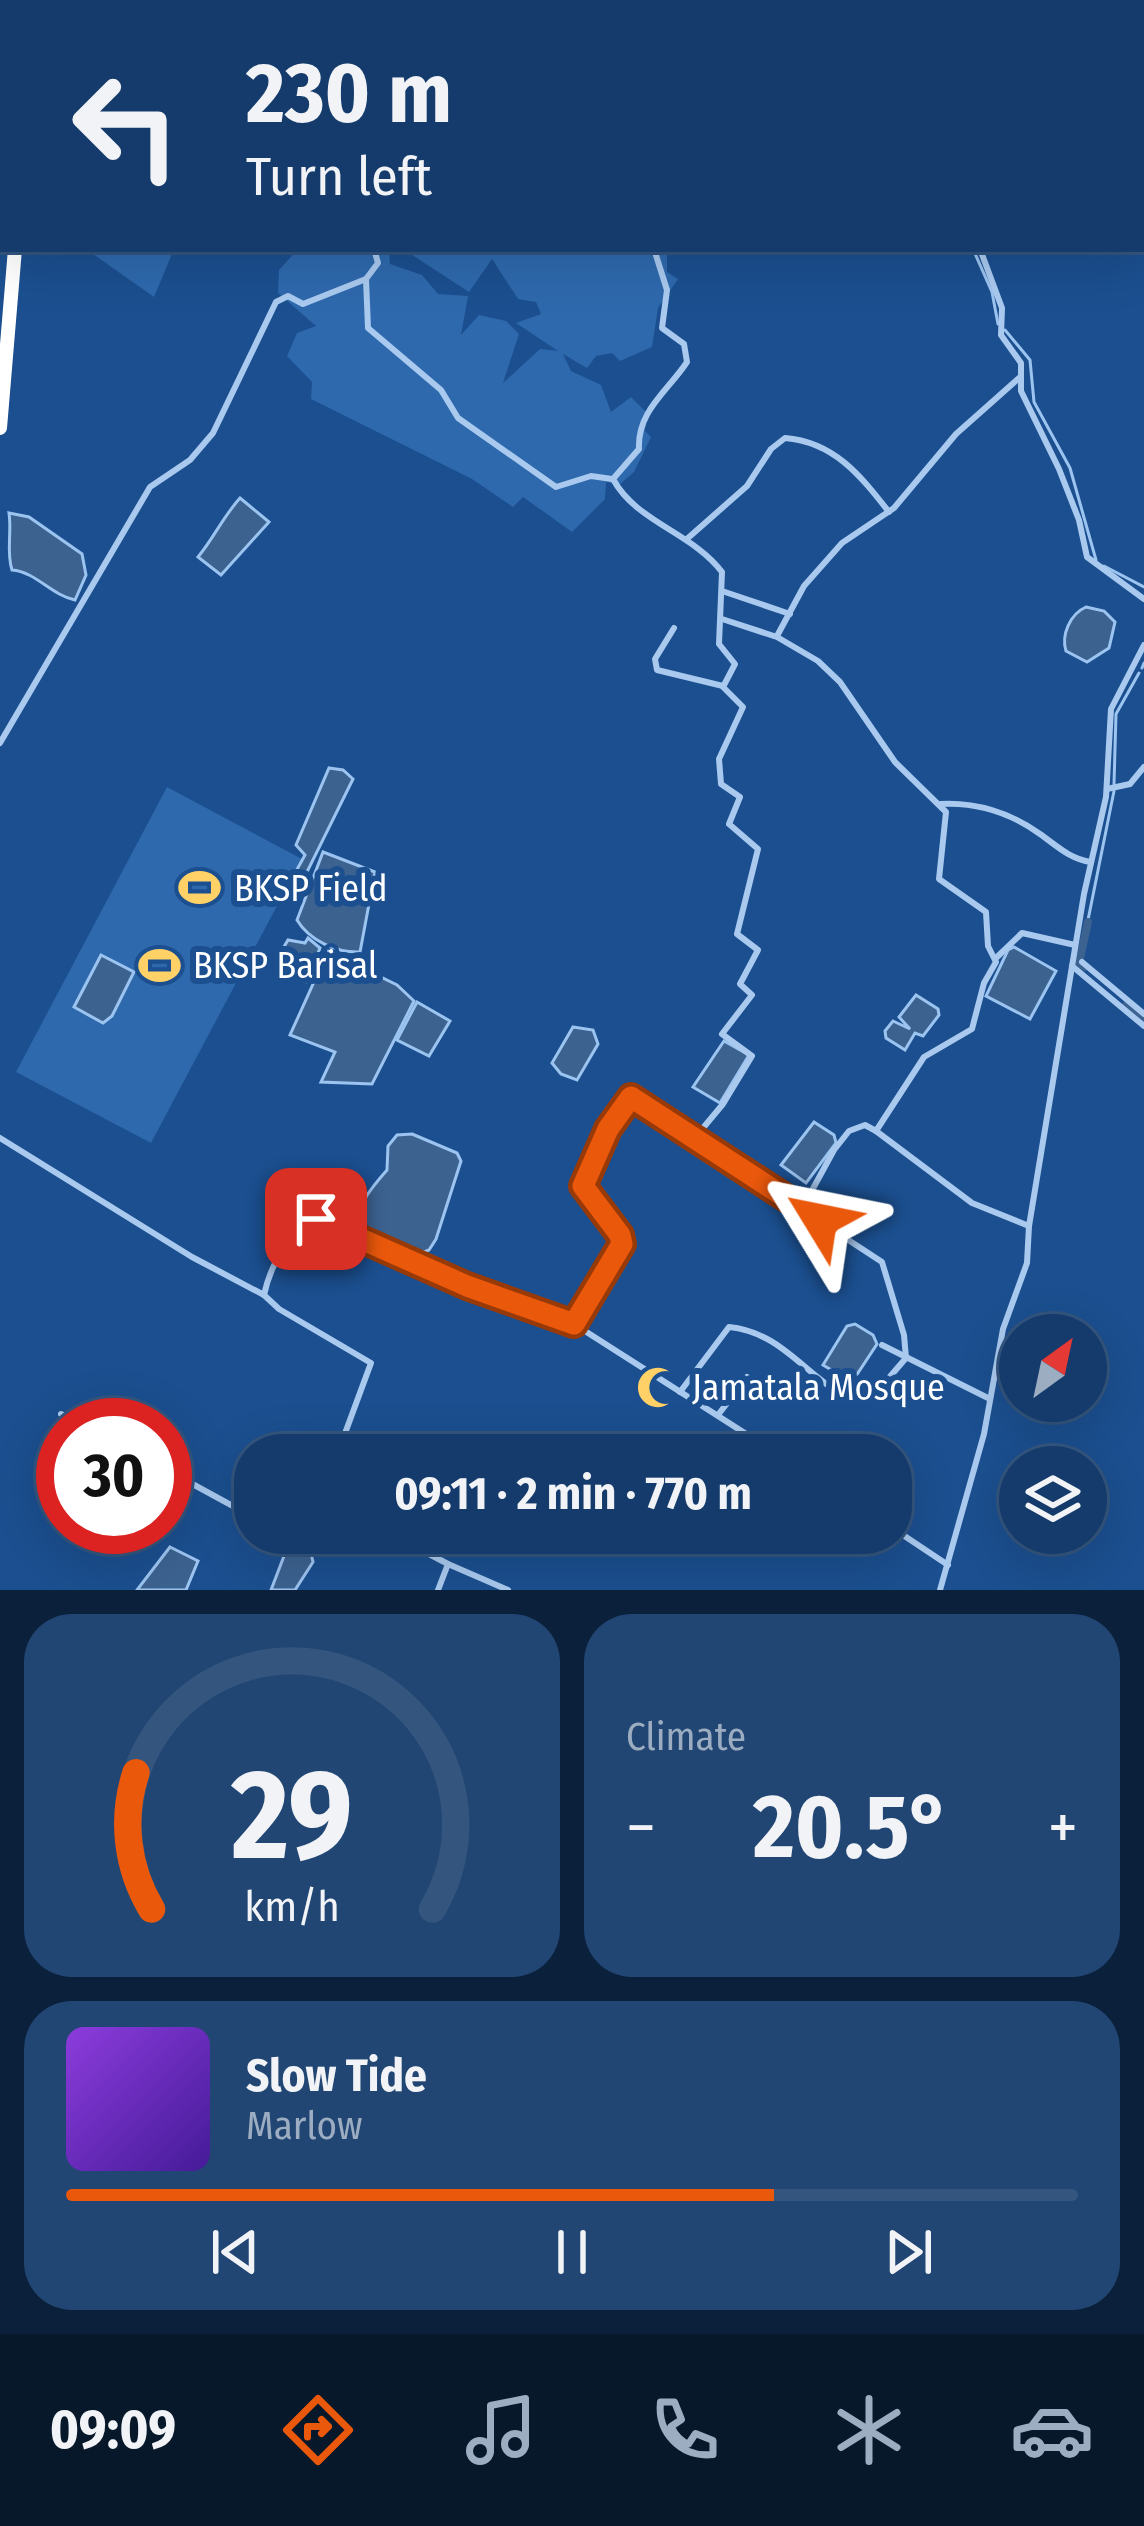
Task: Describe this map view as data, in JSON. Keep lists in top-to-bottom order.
{
  "places": {
    "sports": ["BKSP Field", "BKSP Barisal"],
    "mosque": ["Jamatala Mosque"]
  },
  "north": "top right",
  "page": {
    "turn": ["230 m", "Turn left"],
    "limit": "30",
    "trip": "09:11 · 2 min · 770 m",
    "tile": "Climate",
    "heat": ["−", "20.5°", "+"],
    "song": ["Slow Tide", "Marlow"],
    "tabs": "09:09",
    "gauge": ["29", "km/h"]
  }
}
